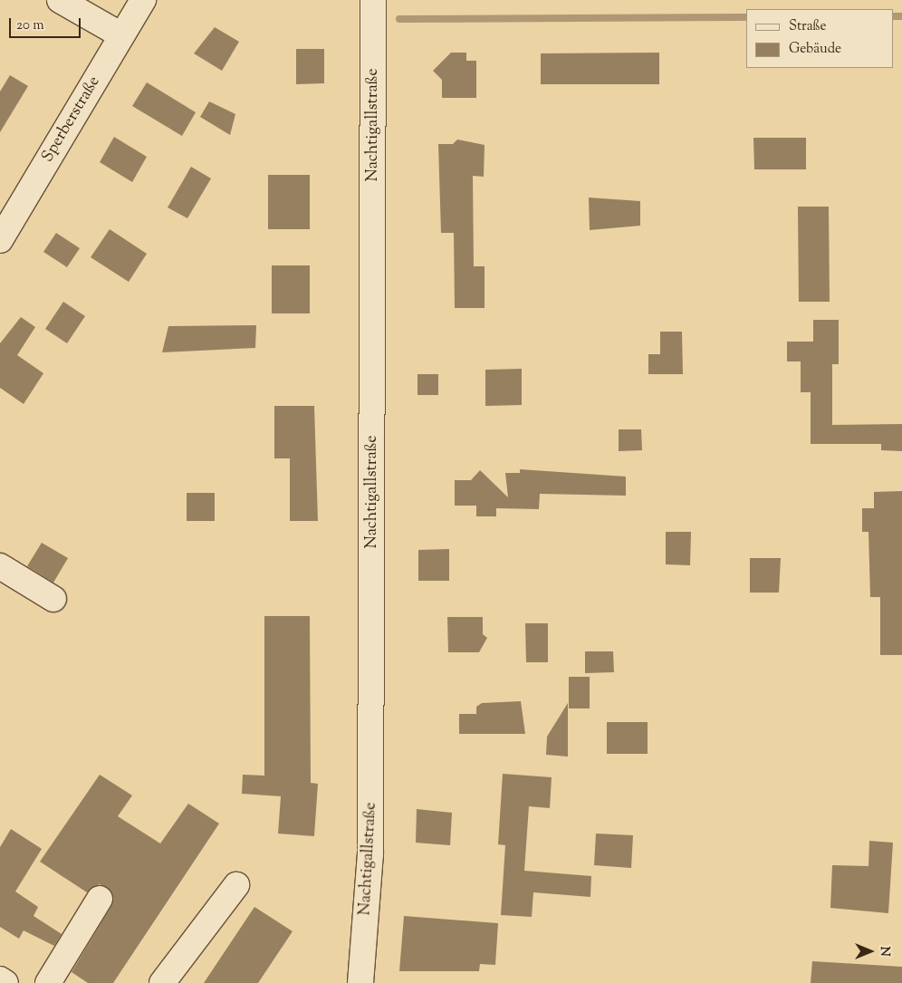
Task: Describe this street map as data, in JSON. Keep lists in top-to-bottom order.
{
  "streets": {
    "street": ["Sperberstraße", "Nachtigallstraße"]
  },
  "legend": ["Straße", "Gebäude"],
  "scale_bar": "20 m",
  "north": "right"
}
